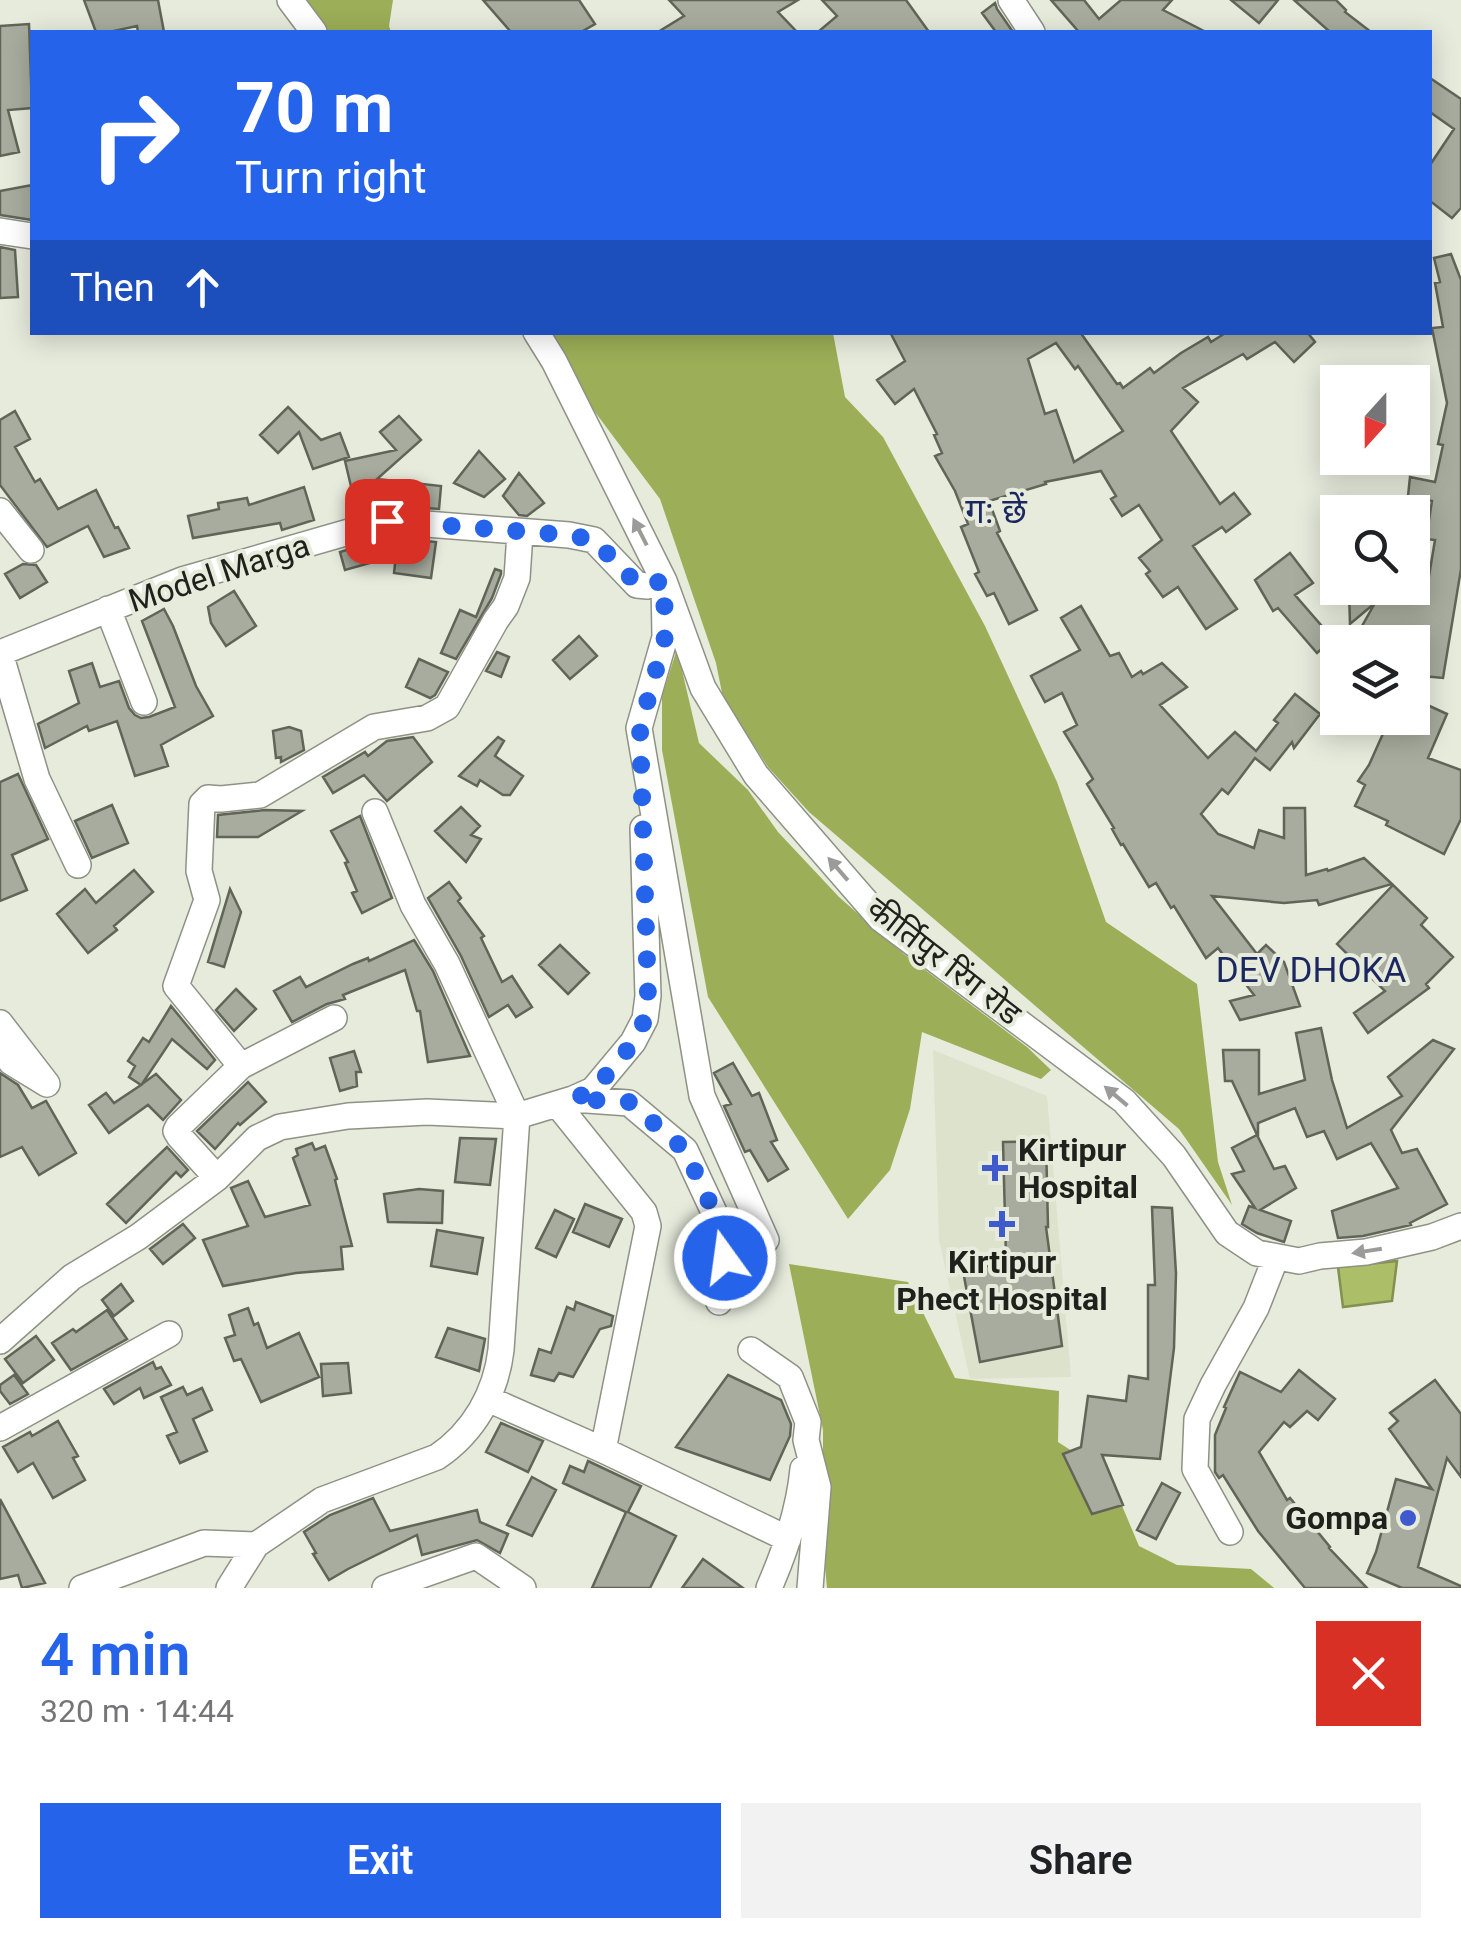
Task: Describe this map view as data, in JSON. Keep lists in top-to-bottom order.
{
  "streets": {
    "street": ["Model Marga", "कीर्तिपुर रिंग रोड"]
  },
  "crossings": [
    ["Model Marga", "कीर्तिपुर रिंग रोड"]
  ],
  "one_way": ["कीर्तिपुर रिंग रोड"],
  "districts": ["ग: छें", "DEV DHOKA"],
  "places": {
    "health": ["Kirtipur Hospital", "Kirtipur Phect Hospital"],
    "other": ["Gompa"]
  },
  "north": "bottom",
  "page": {
    "turn": ["70 m", "Turn right"],
    "then": "Then",
    "heading": ["4 min", "320 m · 14:44"],
    "buttons": ["Exit", "Share"]
  }
}
